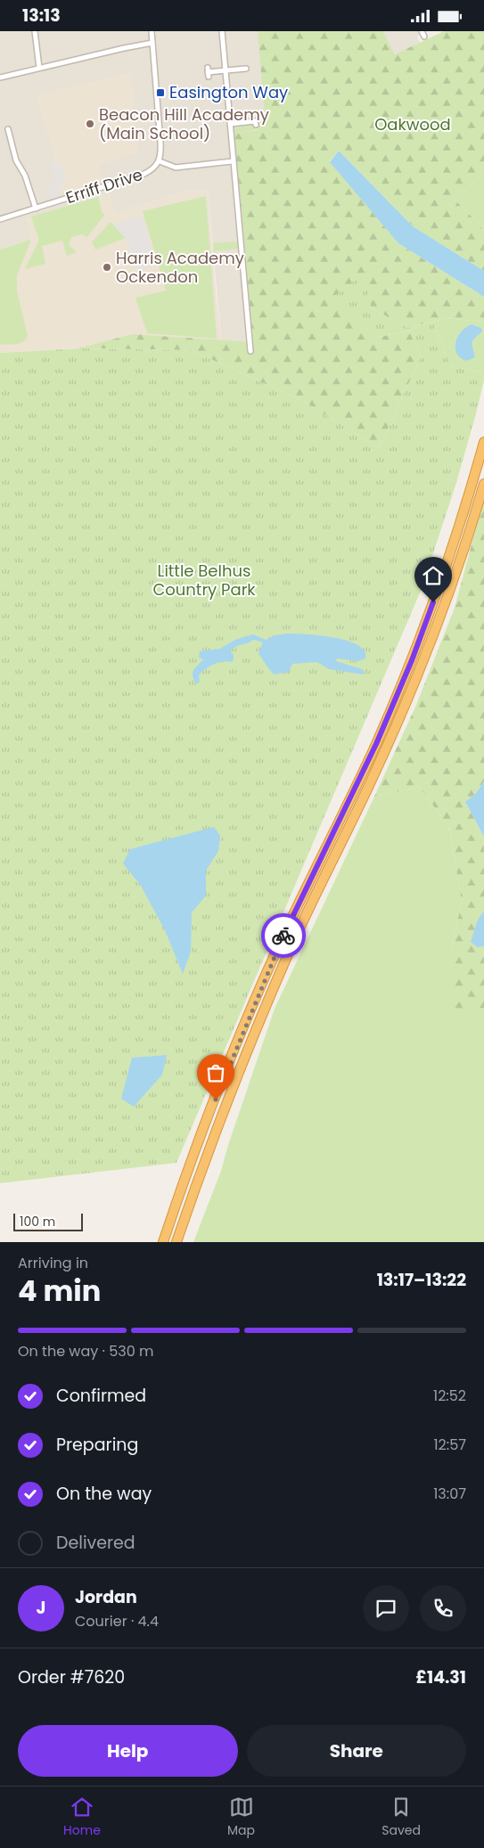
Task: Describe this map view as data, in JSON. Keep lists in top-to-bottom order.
{
  "streets": {
    "street": ["Erriff Drive"]
  },
  "parks": ["Oakwood", "Little Belhus Country Park"],
  "places": {
    "transit": ["Easington Way"],
    "other": ["Beacon Hill Academy (Main School)", "Harris Academy Ockendon"]
  },
  "scale_bar": "100 m",
  "page": {
    "status": "13:13",
    "scale": "100 m",
    "heading": ["4 min", "Arriving in", "13:17–13:22"],
    "panel": [
      "Jordan",
      "Courier · 4.4",
      "Order #7620",
      "£14.31"
    ],
    "bar": "On the way · 530 m",
    "list": [
      ["Confirmed", "12:52"],
      ["Preparing", "12:57"],
      ["On the way", "13:07"],
      "Delivered"
    ],
    "round": "J",
    "buttons": ["Help", "Share"],
    "tabs": ["Home", "Map", "Saved"]
  }
}
